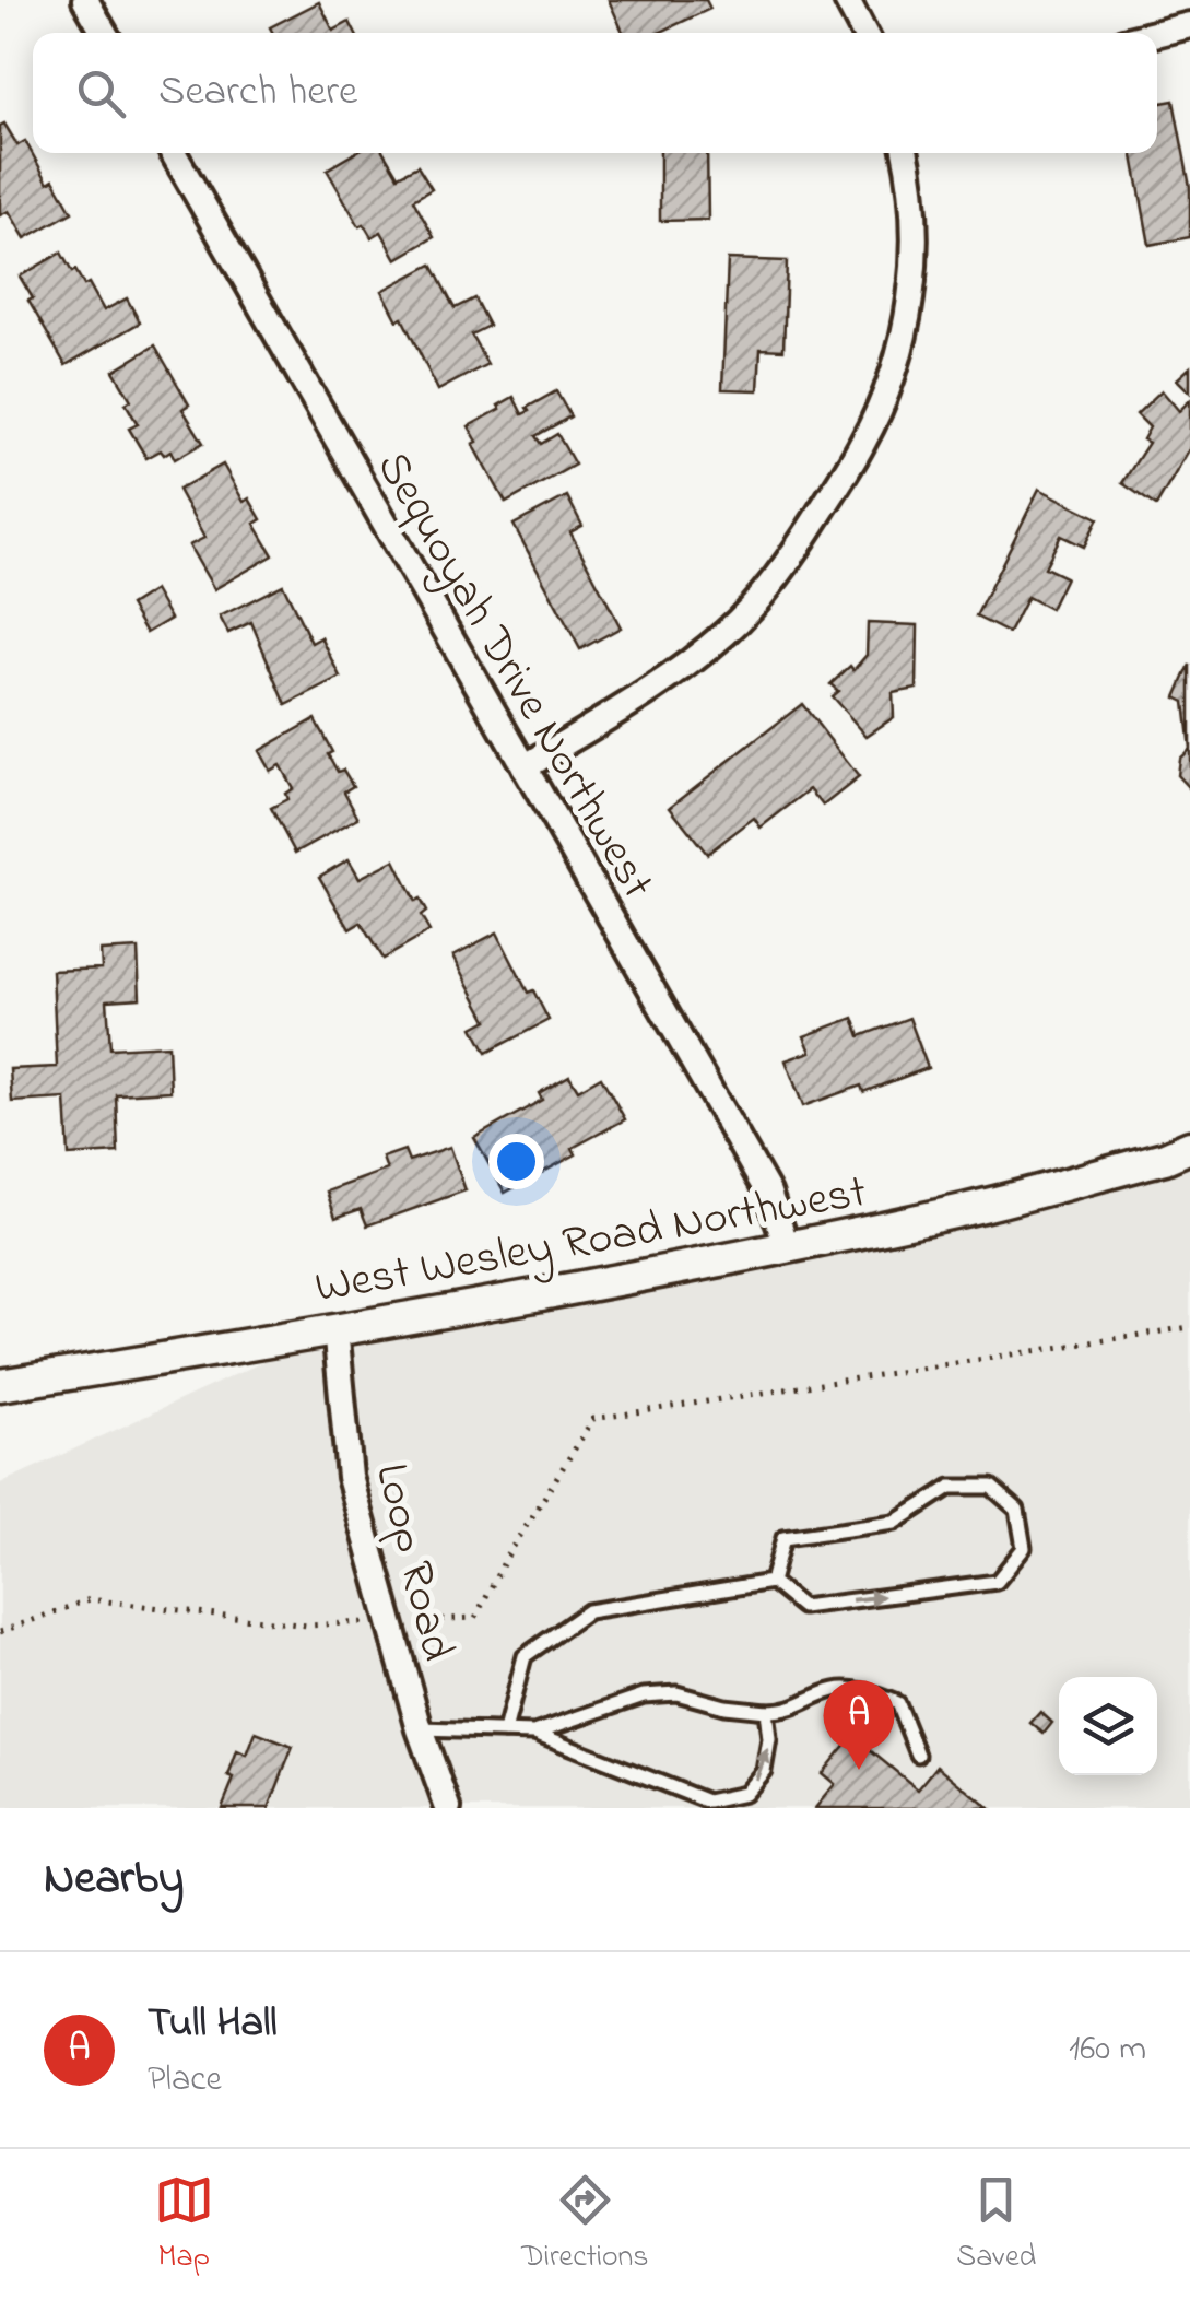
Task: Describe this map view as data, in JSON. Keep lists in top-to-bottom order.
{
  "streets": {
    "street": ["Sequoyah Drive Northwest", "West Wesley Road Northwest", "Loop Road"]
  },
  "crossings": [
    ["Sequoyah Drive Northwest", "West Wesley Road Northwest"],
    ["West Wesley Road Northwest", "Loop Road"]
  ],
  "page": {
    "search": "Search here",
    "pins": "A",
    "heading": "Nearby",
    "list": [
      {
        "mark": "A",
        "name": "Tull Hall",
        "note": "Place",
        "value": "160 m"
      }
    ],
    "nav": ["Map", "Directions", "Saved"]
  }
}
